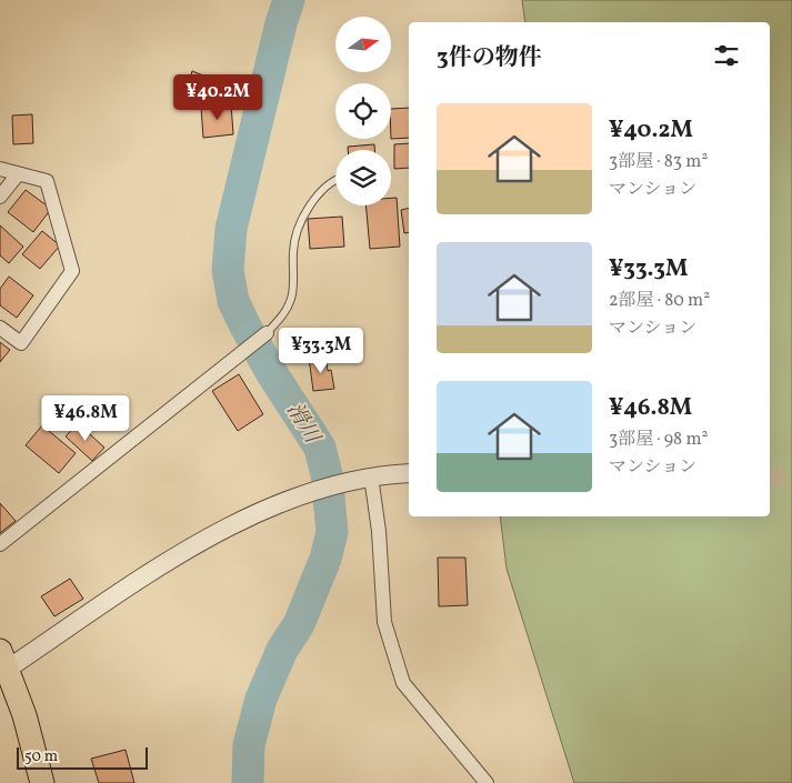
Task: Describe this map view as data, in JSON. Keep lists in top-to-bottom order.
{
  "water": ["滑川"],
  "scale_bar": "50 m",
  "north": "right",
  "page": {
    "heading": "3件の物件",
    "price": ["¥40.2M", "¥33.3M", "¥46.8M"],
    "list": [
      {
        "name": "¥40.2M",
        "note": "3部屋 · 83 m² · マンション"
      },
      {
        "name": "¥33.3M",
        "note": "2部屋 · 80 m² · マンション"
      },
      {
        "name": "¥46.8M",
        "note": "3部屋 · 98 m² · マンション"
      }
    ],
    "scale": "50 m"
  }
}
